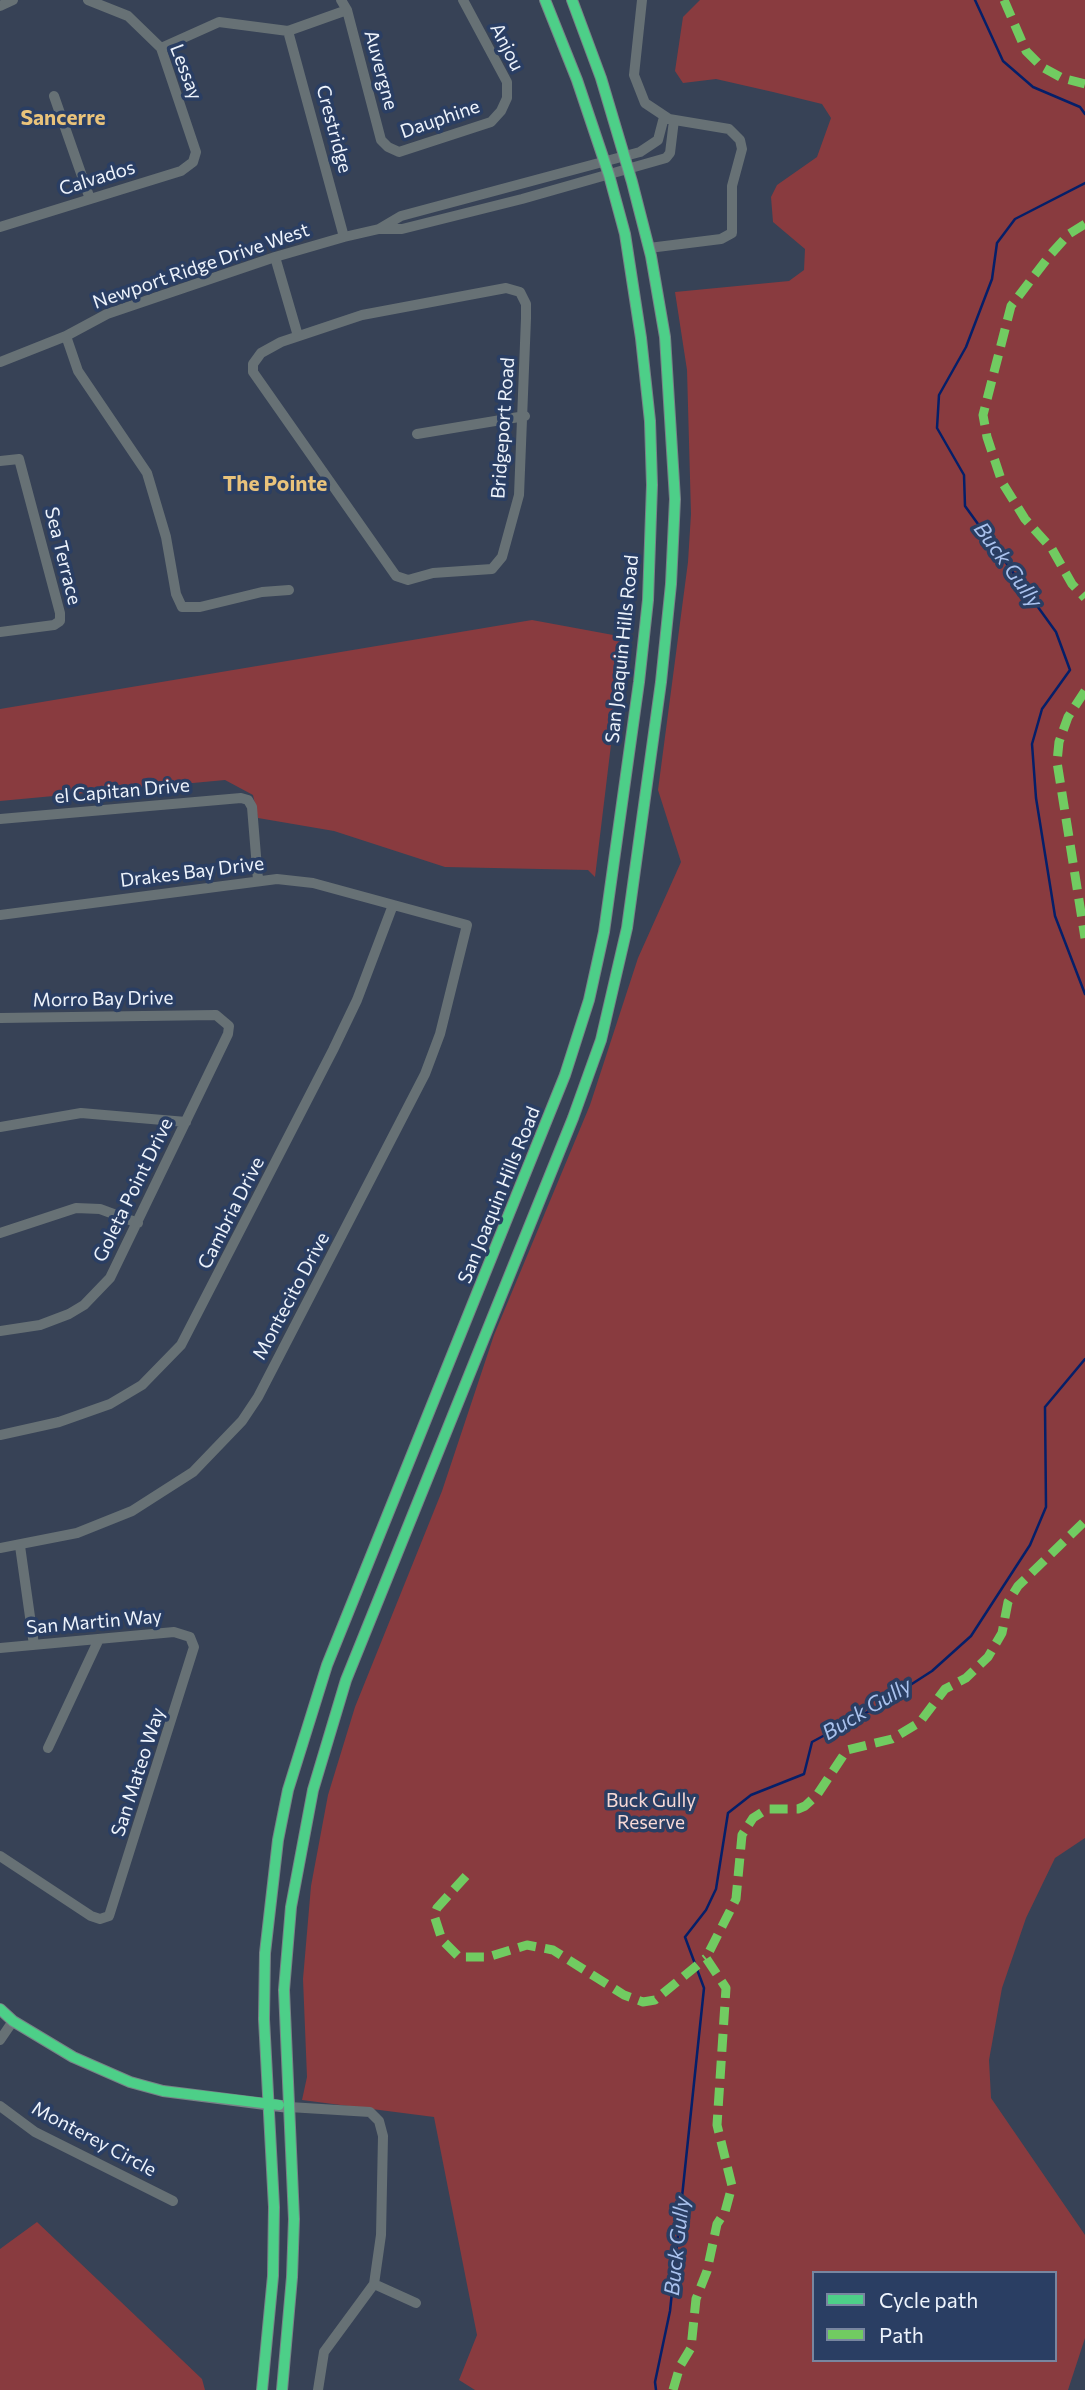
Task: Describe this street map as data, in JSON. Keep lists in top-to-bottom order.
{
  "streets": {
    "main road": ["San Joaquin Hills Road"],
    "street": [
      "Anjou",
      "Auvergne",
      "Lessay",
      "Dauphine",
      "Crestridge",
      "Calvados",
      "Newport Ridge Drive West",
      "Bridgeport Road",
      "Sea Terrace",
      "el Capitan Drive",
      "Drakes Bay Drive",
      "Morro Bay Drive",
      "Goleta Point Drive",
      "Cambria Drive",
      "Montecito Drive",
      "San Martin Way",
      "San Mateo Way",
      "Monterey Circle"
    ]
  },
  "crossings": [
    ["Anjou", "Dauphine"],
    ["Auvergne", "Dauphine"],
    ["Lessay", "Calvados"],
    ["Crestridge", "Newport Ridge Drive West"],
    ["Newport Ridge Drive West", "San Joaquin Hills Road"],
    ["el Capitan Drive", "Drakes Bay Drive"],
    ["Drakes Bay Drive", "Cambria Drive"],
    ["Drakes Bay Drive", "Montecito Drive"],
    ["Morro Bay Drive", "Goleta Point Drive"],
    ["San Martin Way", "San Mateo Way"]
  ],
  "districts": ["Sancerre", "The Pointe"],
  "water": ["Buck Gully"],
  "parks": ["Buck Gully Reserve"],
  "legend": ["Cycle path", "Path"]
}
